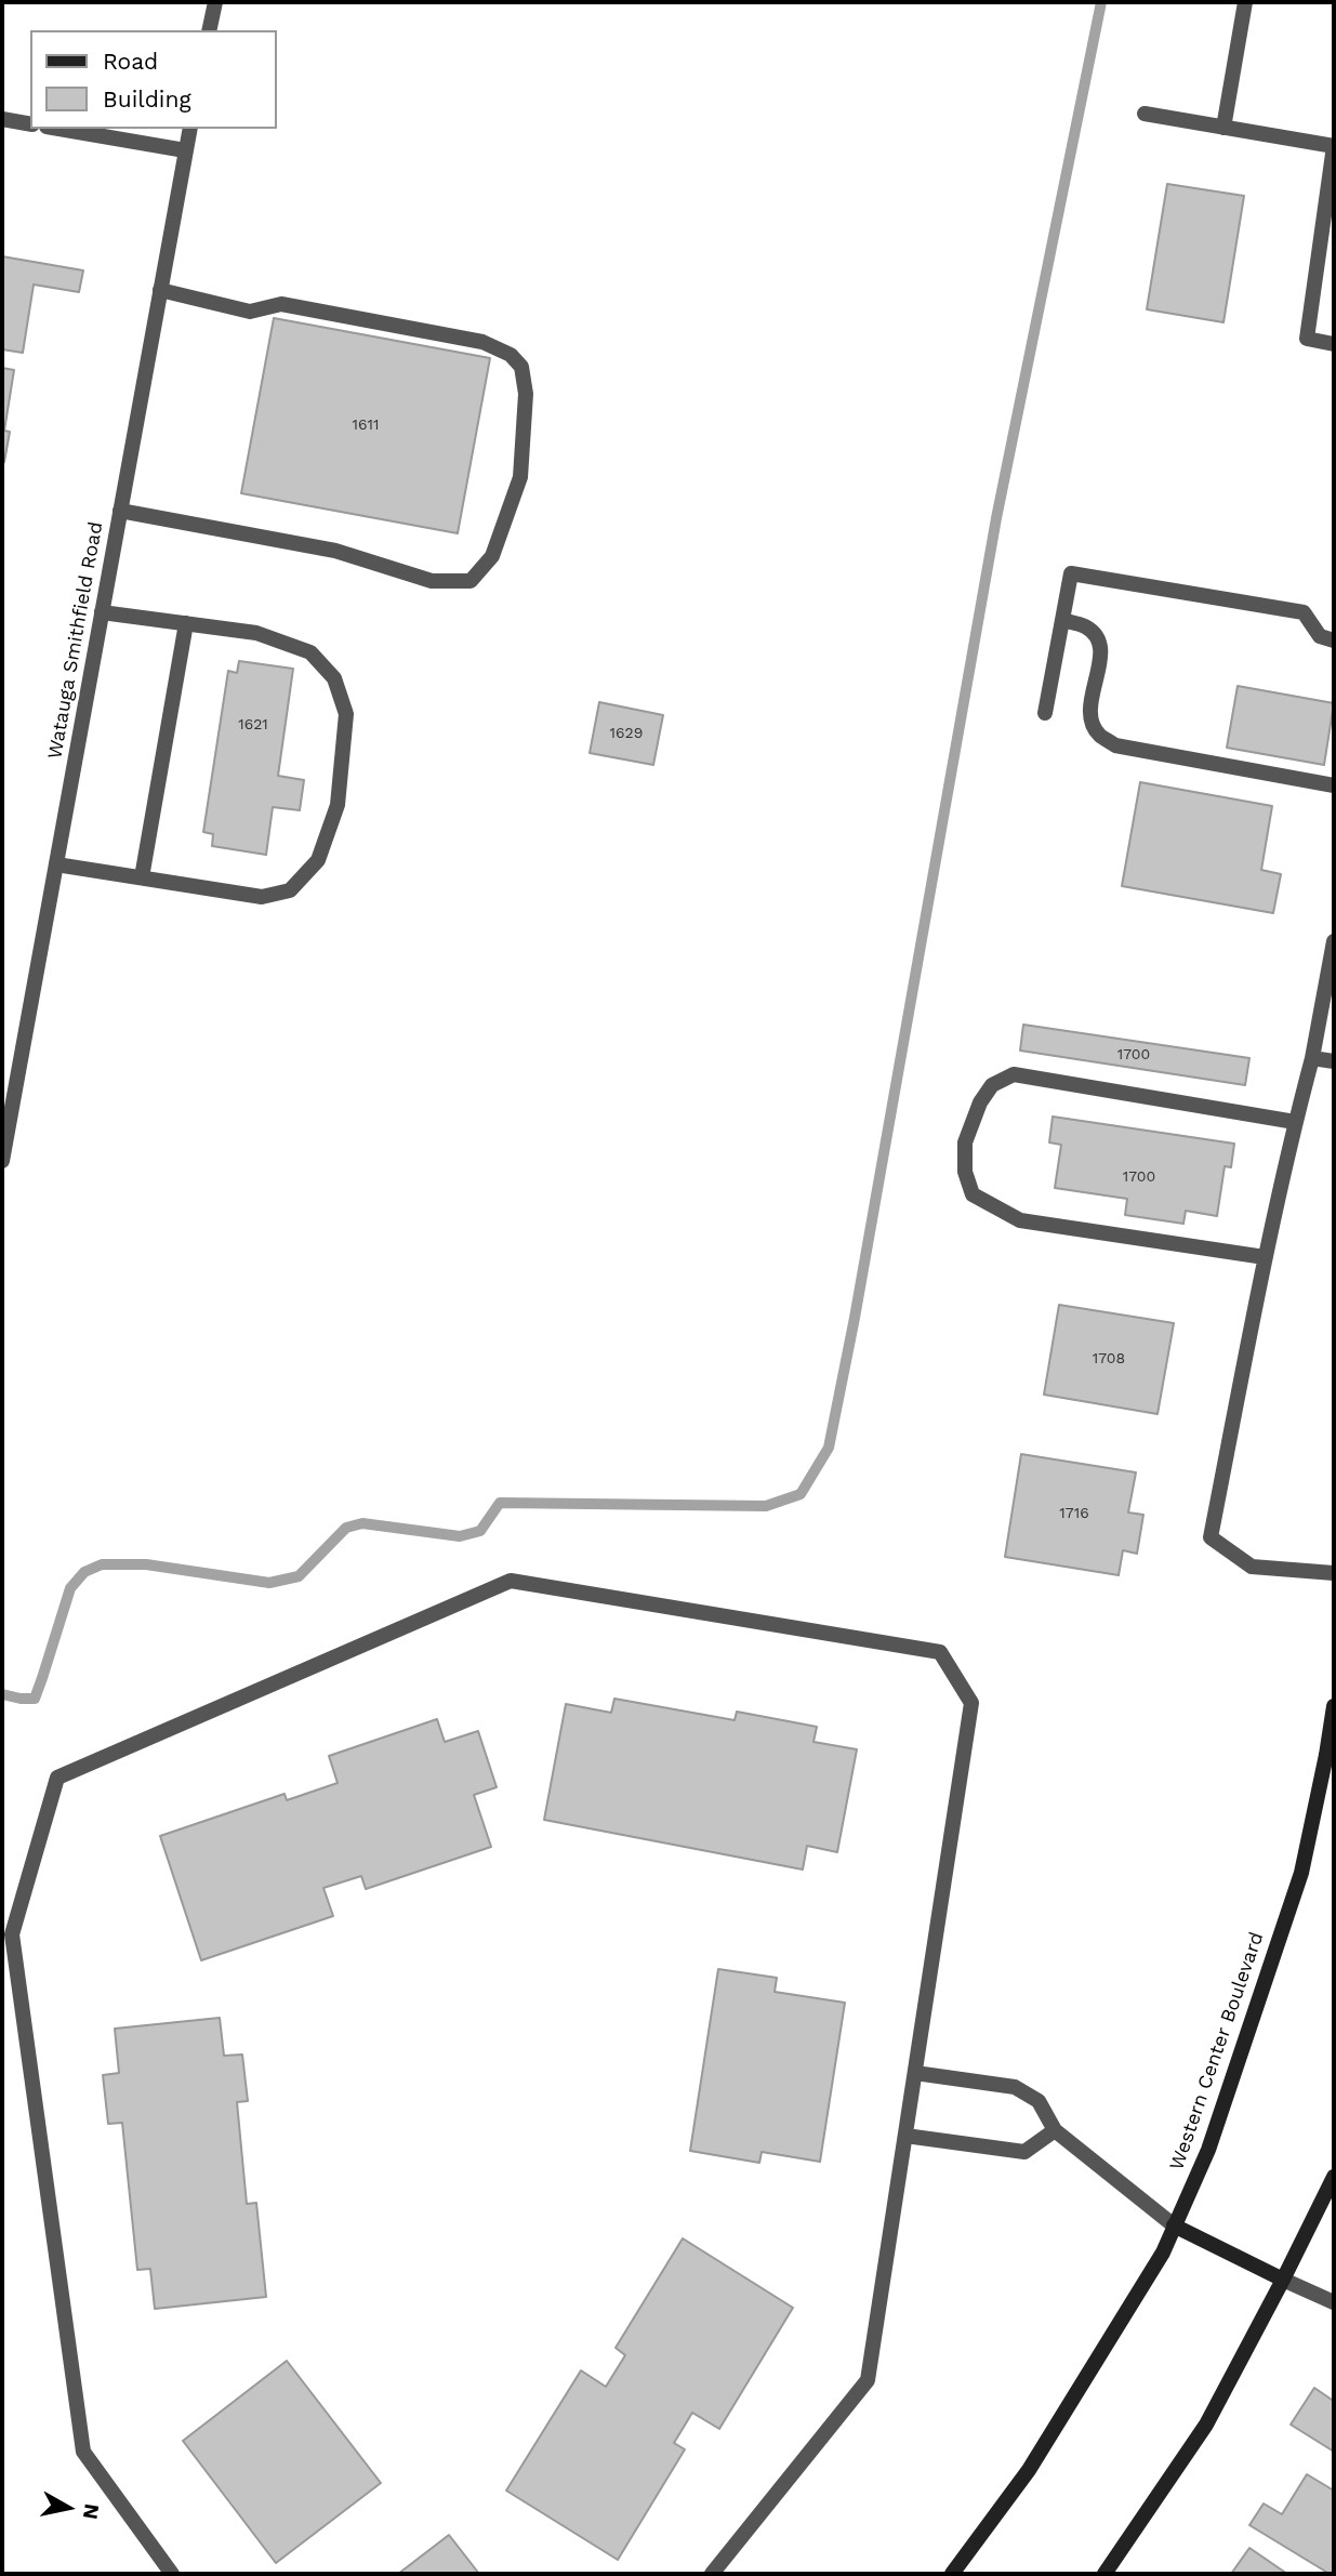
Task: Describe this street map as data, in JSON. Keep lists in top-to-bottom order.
{
  "streets": {
    "main road": ["Western Center Boulevard"],
    "street": ["Watauga Smithfield Road"]
  },
  "house_numbers": [
    "1611",
    "1621",
    "1629",
    "1700",
    "1700",
    "1708",
    "1716"
  ],
  "legend": ["Road", "Building"],
  "north": "right"
}
